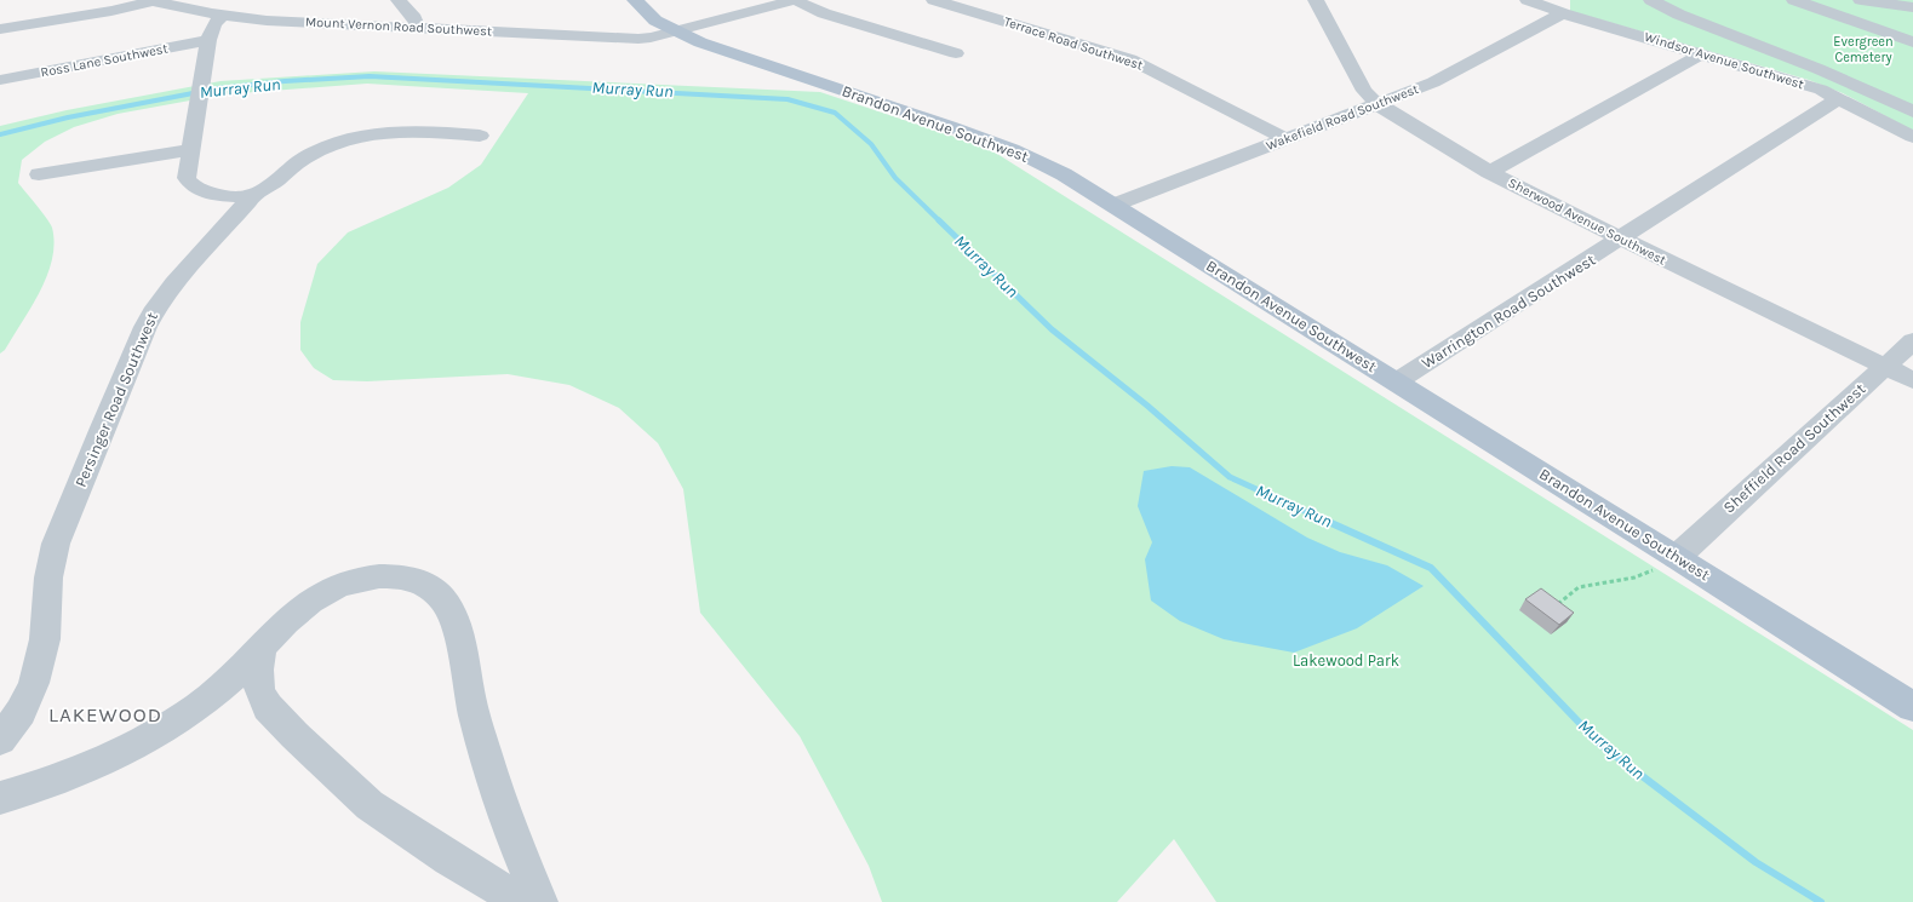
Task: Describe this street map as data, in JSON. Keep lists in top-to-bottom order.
{
  "streets": {
    "main road": ["Brandon Avenue Southwest"],
    "street": [
      "Mount Vernon Road Southwest",
      "Terrace Road Southwest",
      "Ross Lane Southwest",
      "Windsor Avenue Southwest",
      "Wakefield Road Southwest",
      "Sherwood Avenue Southwest",
      "Warrington Road Southwest",
      "Persinger Road Southwest",
      "Sheffield Road Southwest"
    ]
  },
  "crossings": [
    ["Mount Vernon Road Southwest", "Brandon Avenue Southwest"],
    ["Terrace Road Southwest", "Wakefield Road Southwest"],
    ["Windsor Avenue Southwest", "Wakefield Road Southwest"],
    ["Windsor Avenue Southwest", "Warrington Road Southwest"],
    ["Wakefield Road Southwest", "Brandon Avenue Southwest"],
    ["Wakefield Road Southwest", "Sherwood Avenue Southwest"],
    ["Brandon Avenue Southwest", "Warrington Road Southwest"],
    ["Brandon Avenue Southwest", "Sheffield Road Southwest"],
    ["Sherwood Avenue Southwest", "Warrington Road Southwest"],
    ["Sherwood Avenue Southwest", "Sheffield Road Southwest"]
  ],
  "districts": ["LAKEWOOD"],
  "water": ["Murray Run"],
  "parks": ["Evergreen Cemetery", "Lakewood Park"]
}
